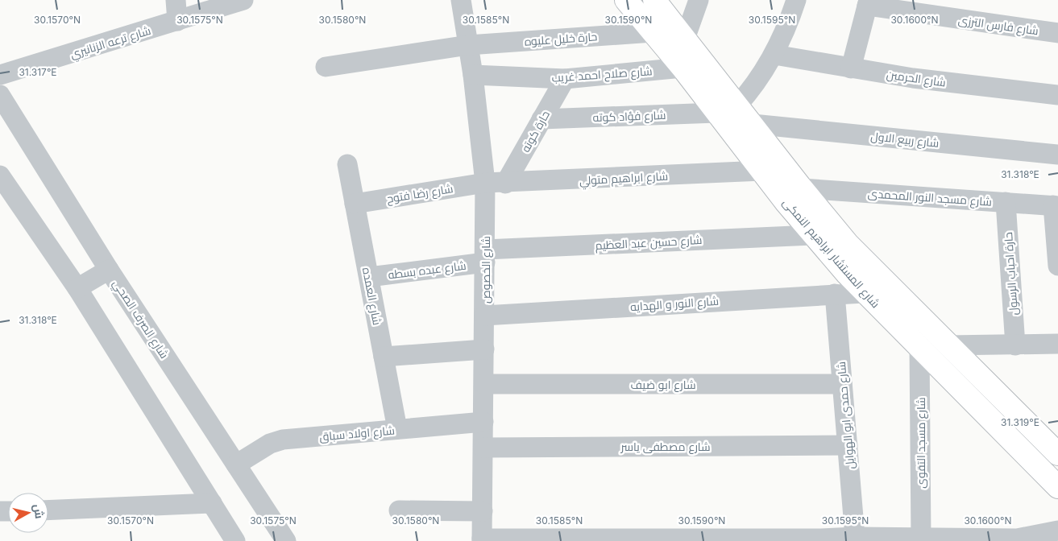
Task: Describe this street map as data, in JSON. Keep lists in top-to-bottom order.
{
  "streets": {
    "main road": ["شارع المستشار ابراهيم النمكى"],
    "street": [
      "شارع فارس الترزى",
      "حارة خليل عليوه",
      "شارع ترعه الزنانيري",
      "شارع صلاح احمد غريب",
      "شارع الحرمين",
      "شارع فؤاد كوته",
      "حارة كوته",
      "شارع ربيع الاول",
      "شارع ابراهيم متولي",
      "شارع رضا فتوح",
      "شارع مسجد النور المحمدى",
      "شارع حسين عبد العظيم",
      "شارع عبده بسطه",
      "شارع الخصوص",
      "حارة احباب الرسول",
      "شارع العمده",
      "شارع النور و الهدايه",
      "شارع الصرف الصحي",
      "شارع ابو ضيف",
      "شارع حمدى ابو الهوايل",
      "شارع اولاد سباق",
      "شارع مسجد التقوى",
      "شارع مصطفى ياسر"
    ]
  },
  "crossings": [
    ["حارة خليل عليوه", "شارع المستشار ابراهيم النمكى"],
    ["حارة خليل عليوه", "شارع الخصوص"],
    ["شارع صلاح احمد غريب", "حارة كوته"],
    ["شارع صلاح احمد غريب", "شارع المستشار ابراهيم النمكى"],
    ["شارع صلاح احمد غريب", "شارع الخصوص"],
    ["شارع فؤاد كوته", "حارة كوته"],
    ["شارع فؤاد كوته", "شارع المستشار ابراهيم النمكى"],
    ["حارة كوته", "شارع ابراهيم متولي"],
    ["شارع ربيع الاول", "شارع المستشار ابراهيم النمكى"],
    ["شارع ابراهيم متولي", "شارع رضا فتوح"],
    ["شارع ابراهيم متولي", "شارع المستشار ابراهيم النمكى"],
    ["شارع ابراهيم متولي", "شارع الخصوص"],
    ["شارع رضا فتوح", "شارع الخصوص"],
    ["شارع رضا فتوح", "شارع العمده"],
    ["شارع مسجد النور المحمدى", "شارع المستشار ابراهيم النمكى"],
    ["شارع مسجد النور المحمدى", "حارة احباب الرسول"],
    ["شارع حسين عبد العظيم", "شارع المستشار ابراهيم النمكى"],
    ["شارع حسين عبد العظيم", "شارع عبده بسطه"],
    ["شارع حسين عبد العظيم", "شارع الخصوص"],
    ["شارع المستشار ابراهيم النمكى", "شارع النور و الهدايه"],
    ["شارع المستشار ابراهيم النمكى", "شارع مسجد التقوى"],
    ["شارع عبده بسطه", "شارع الخصوص"],
    ["شارع عبده بسطه", "شارع العمده"],
    ["شارع الخصوص", "شارع النور و الهدايه"],
    ["شارع الخصوص", "شارع ابو ضيف"],
    ["شارع الخصوص", "شارع اولاد سباق"],
    ["شارع الخصوص", "شارع مصطفى ياسر"],
    ["شارع العمده", "شارع اولاد سباق"],
    ["شارع النور و الهدايه", "شارع حمدى ابو الهوايل"],
    ["شارع الصرف الصحي", "شارع اولاد سباق"],
    ["شارع ابو ضيف", "شارع حمدى ابو الهوايل"],
    ["شارع حمدى ابو الهوايل", "شارع مصطفى ياسر"]
  ],
  "north": "right",
  "coordinates": [
    "30.1570°N",
    "30.1575°N",
    "30.1580°N",
    "30.1585°N",
    "30.1590°N",
    "30.1595°N",
    "30.1600°N",
    "31.317°E",
    "31.318°E",
    "31.319°E"
  ]
}
